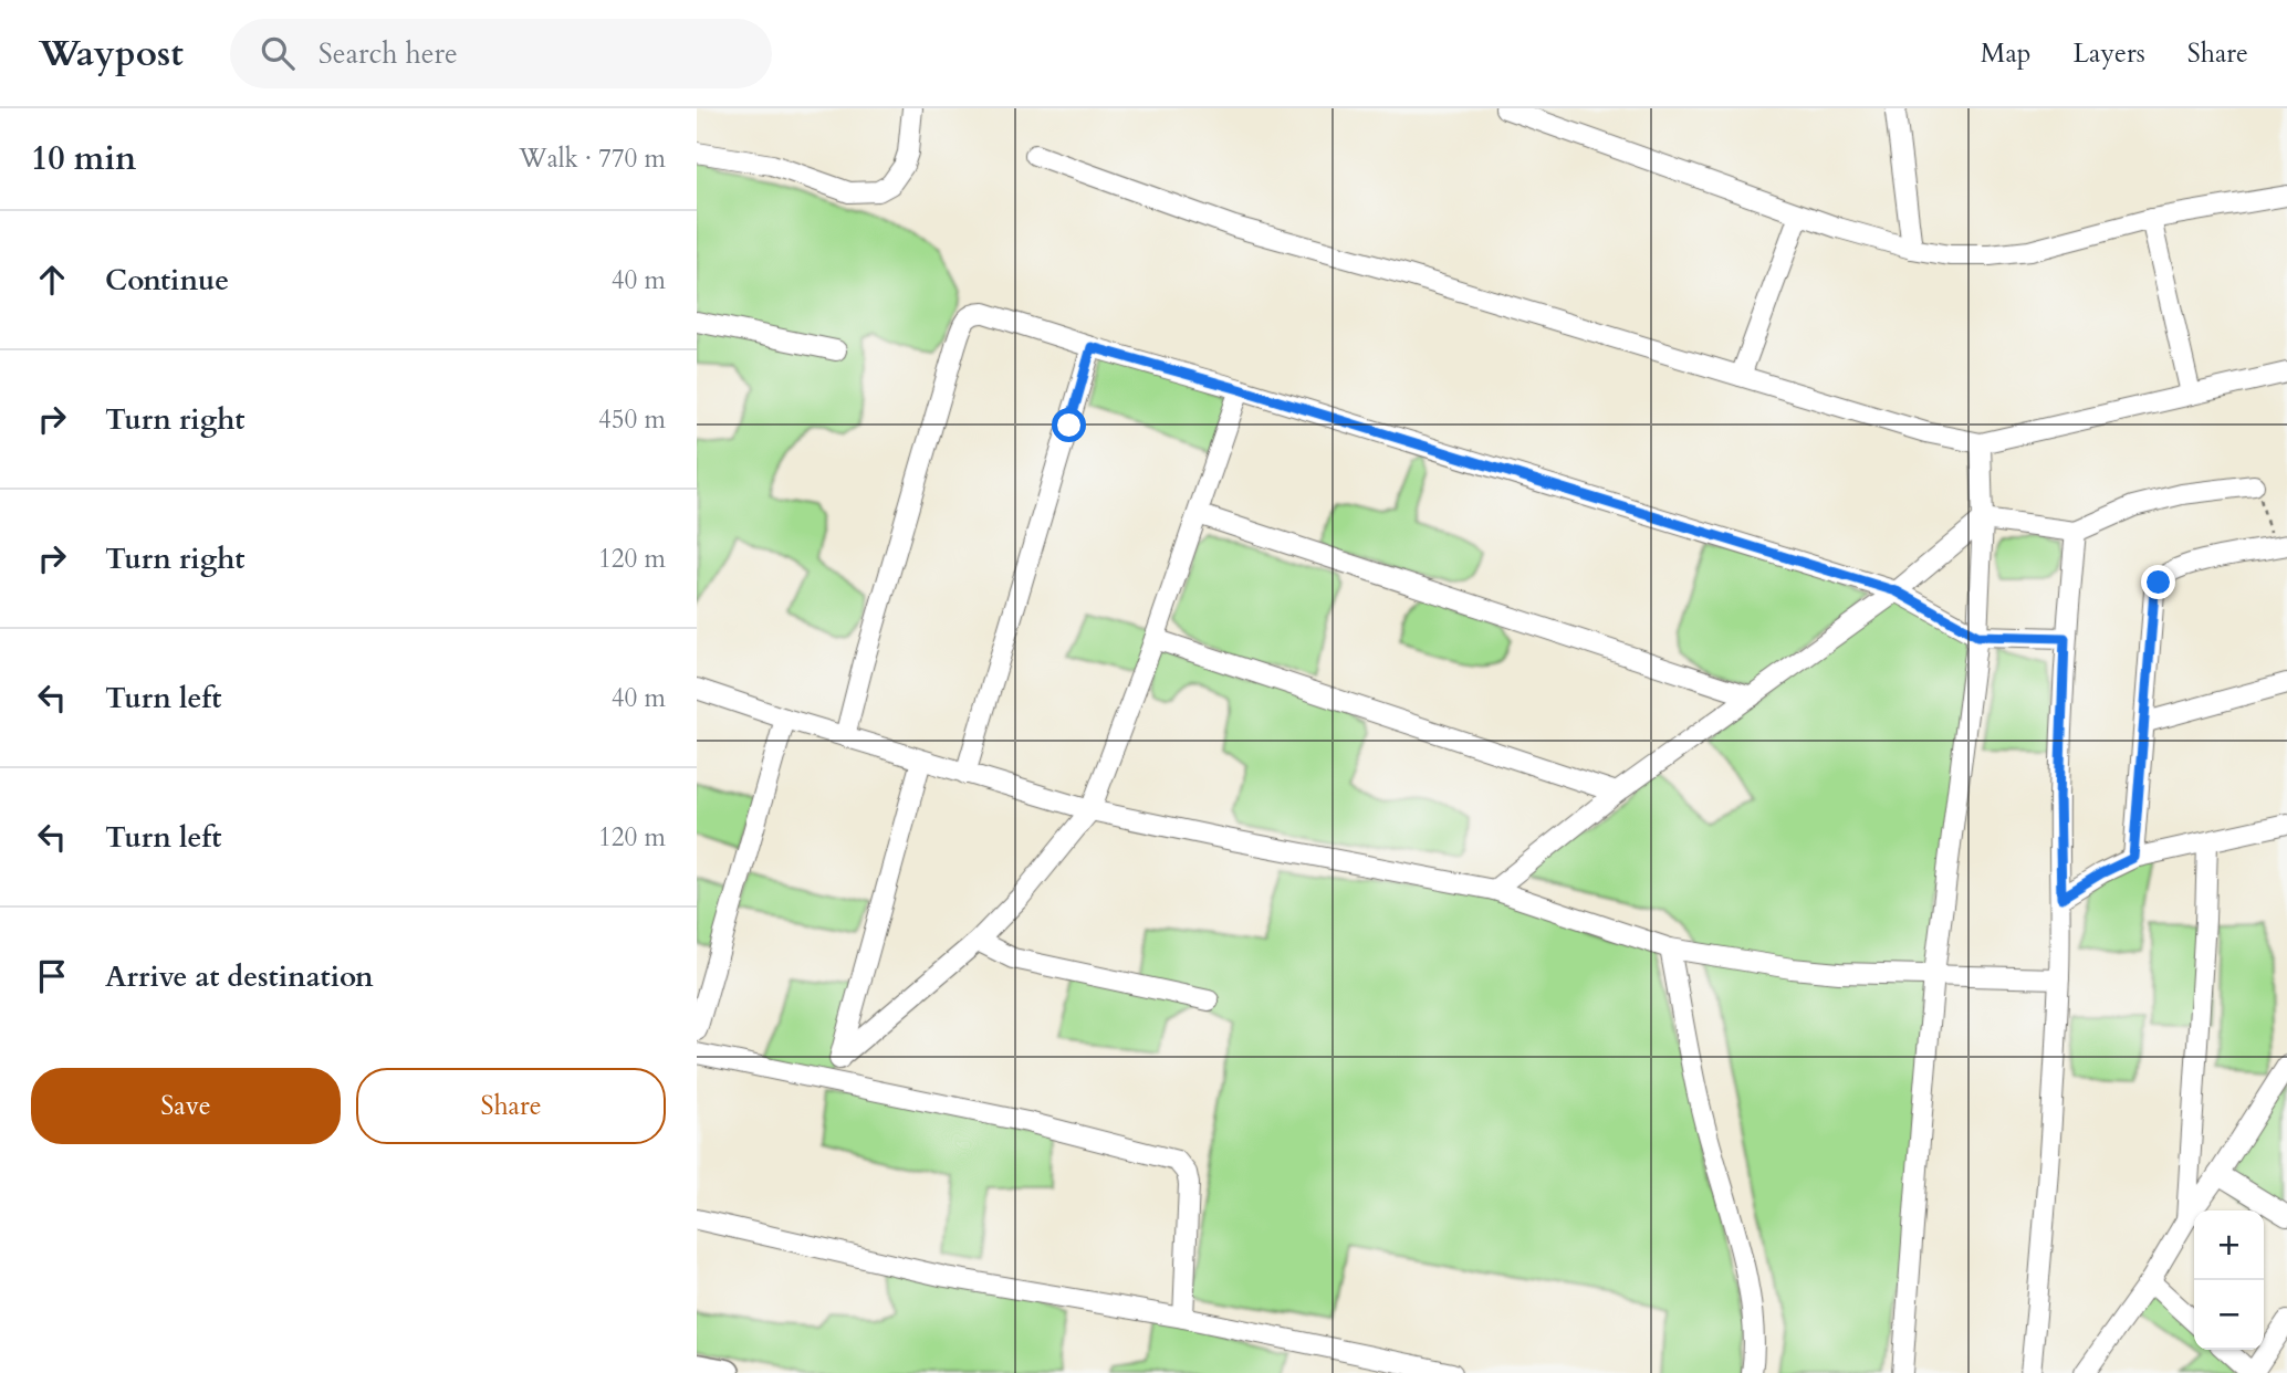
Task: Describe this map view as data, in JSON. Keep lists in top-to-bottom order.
{
  "page": {
    "header": "Waypost",
    "search": "Search here",
    "nav": ["Map", "Layers", "Share"],
    "heading": ["10 min", "Walk · 770 m"],
    "list": [
      ["Continue", "40 m"],
      ["Turn right", "450 m"],
      ["Turn right", "120 m"],
      ["Turn left", "40 m"],
      ["Turn left", "120 m"],
      "Arrive at destination"
    ],
    "buttons": ["Save", "Share"],
    "map_buttons": ["+", "−"]
  }
}
